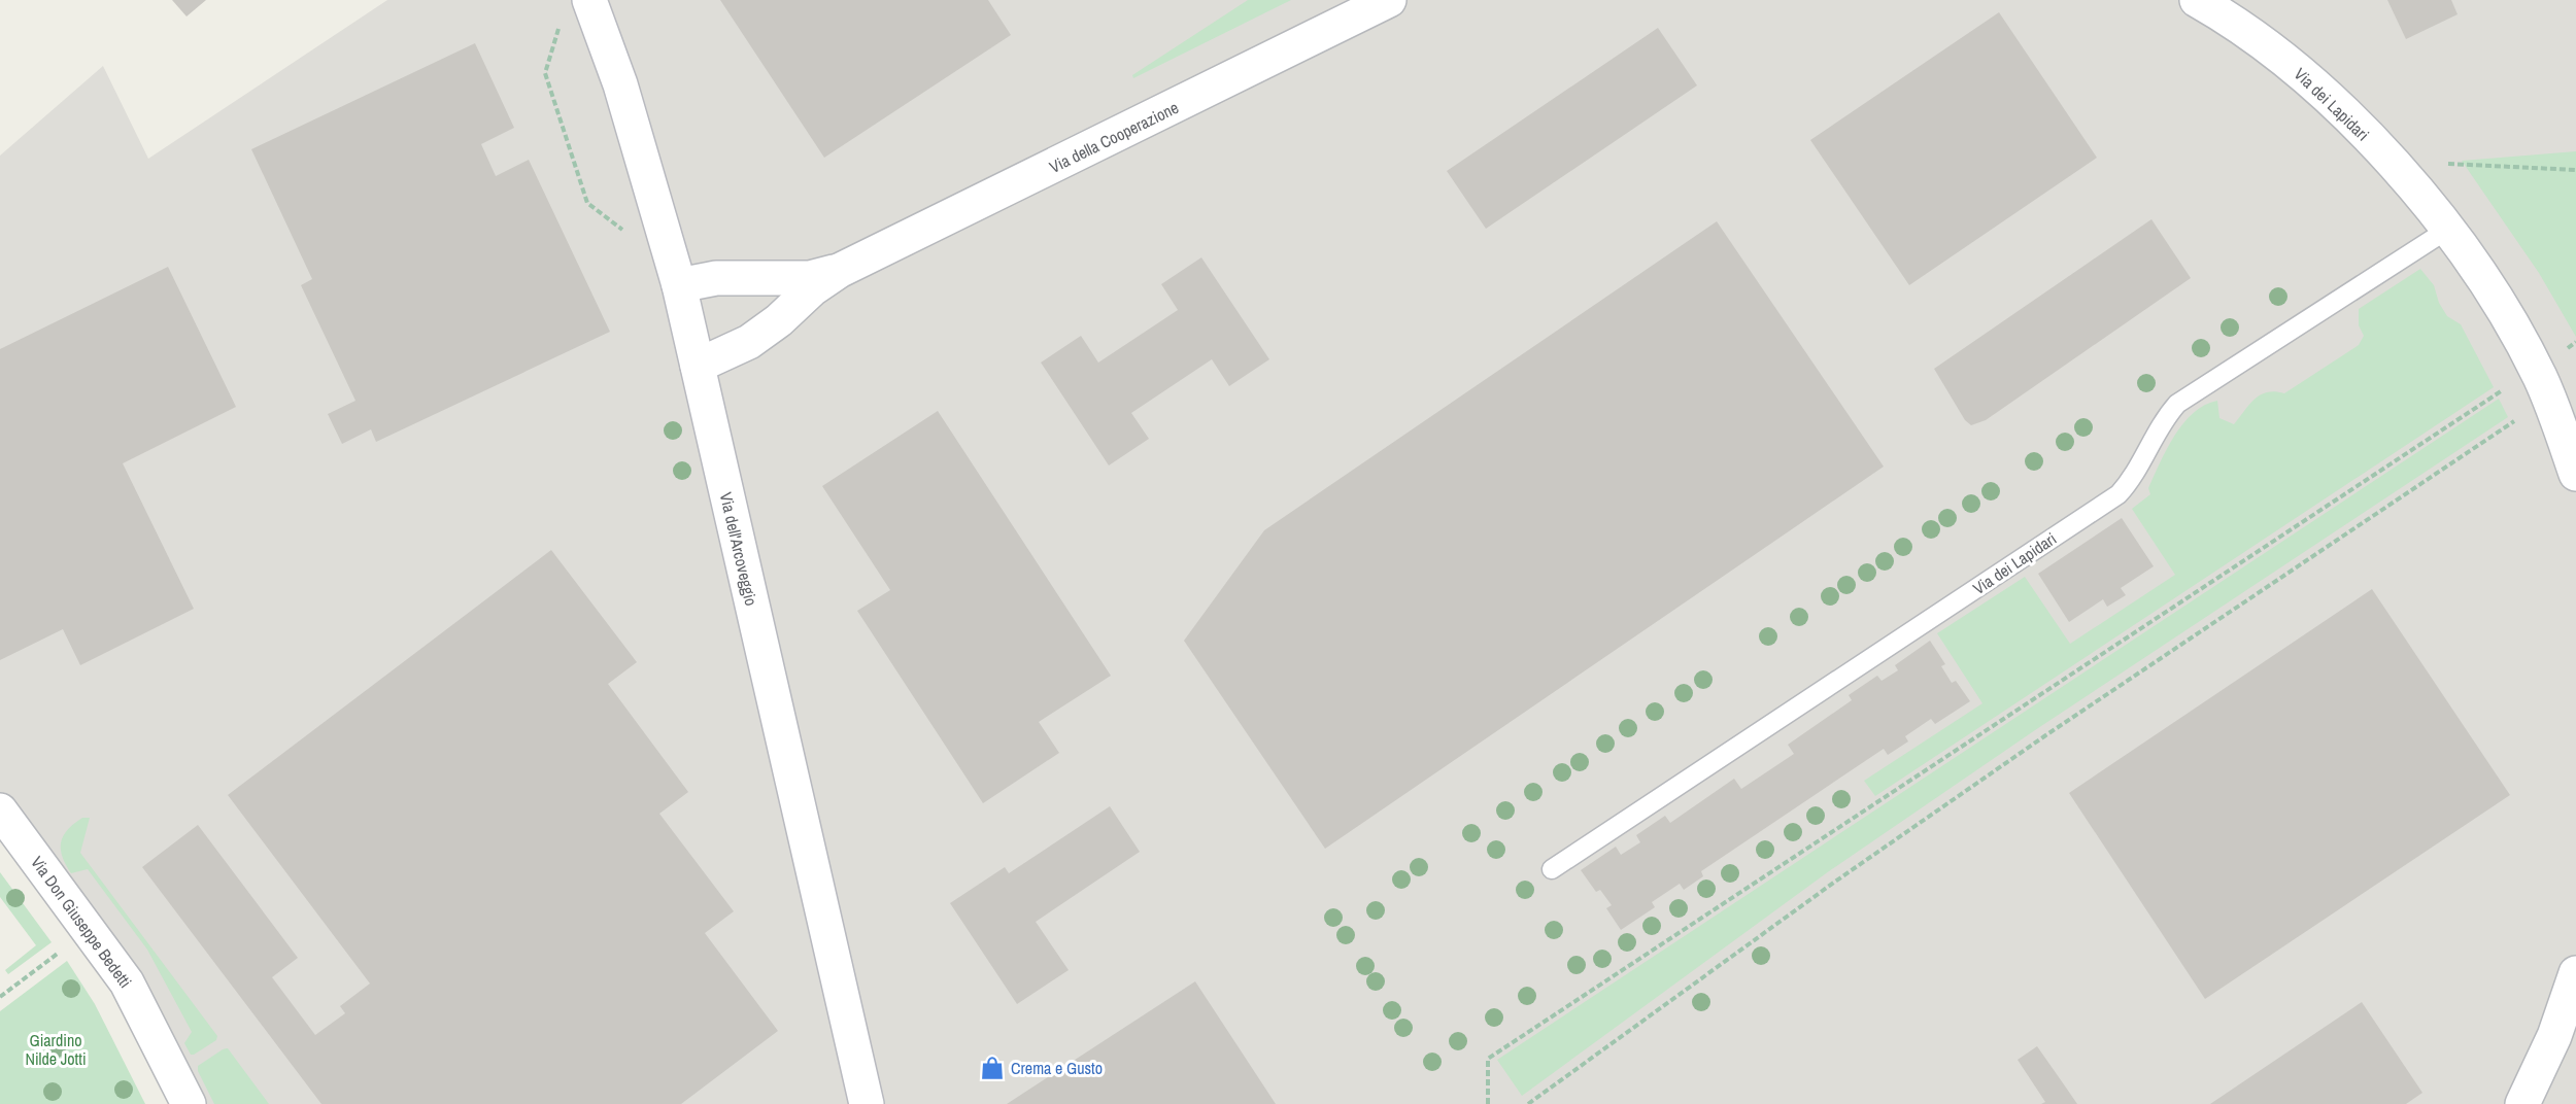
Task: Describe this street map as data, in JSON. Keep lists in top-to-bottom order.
{
  "streets": {
    "street": [
      "Via dei Lapidari",
      "Via della Cooperazione",
      "Via dell'Arcoveggio",
      "Via Don Giuseppe Bedetti"
    ]
  },
  "crossings": [
    ["Via della Cooperazione", "Via dell'Arcoveggio"]
  ],
  "parks": ["Giardino Nilde Jotti"],
  "places": {
    "shop": ["Crema e Gusto"]
  }
}
